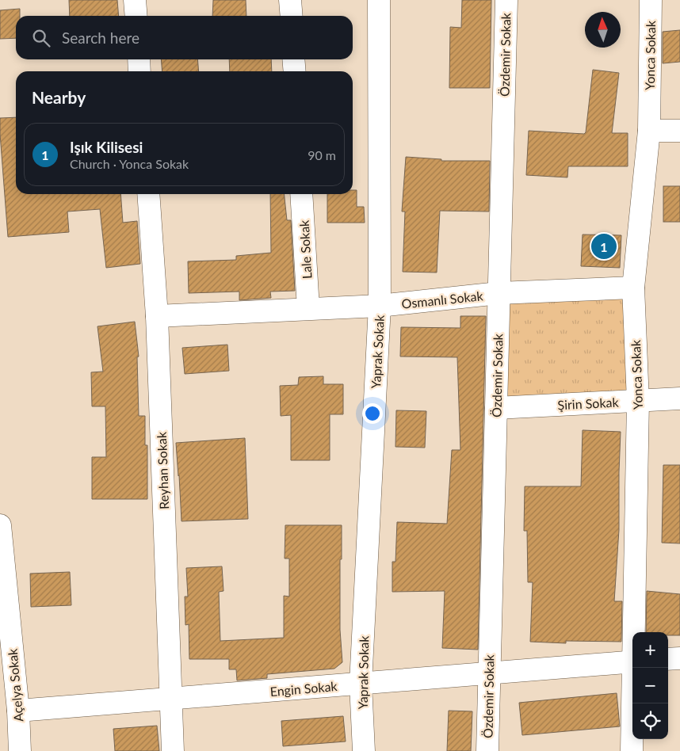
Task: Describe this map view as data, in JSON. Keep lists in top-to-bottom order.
{
  "streets": {
    "street": [
      "Özdemir Sokak",
      "Yonca Sokak",
      "Lale Sokak",
      "Osmanlı Sokak",
      "Yaprak Sokak",
      "Şirin Sokak",
      "Reyhan Sokak",
      "Açelya Sokak",
      "Engin Sokak"
    ]
  },
  "crossings": [
    ["Özdemir Sokak", "Osmanlı Sokak"],
    ["Özdemir Sokak", "Şirin Sokak"],
    ["Özdemir Sokak", "Engin Sokak"],
    ["Yonca Sokak", "Osmanlı Sokak"],
    ["Yonca Sokak", "Şirin Sokak"],
    ["Lale Sokak", "Osmanlı Sokak"],
    ["Osmanlı Sokak", "Yaprak Sokak"],
    ["Osmanlı Sokak", "Reyhan Sokak"],
    ["Yaprak Sokak", "Engin Sokak"],
    ["Reyhan Sokak", "Engin Sokak"],
    ["Açelya Sokak", "Engin Sokak"]
  ],
  "north": "top",
  "page": {
    "search": "Search here",
    "heading": "Nearby",
    "list": [
      {
        "mark": "1",
        "name": "Işık Kilisesi",
        "note": "Church · Yonca Sokak",
        "value": "90 m"
      }
    ],
    "pins": "1",
    "map_buttons": ["+", "−"]
  }
}
